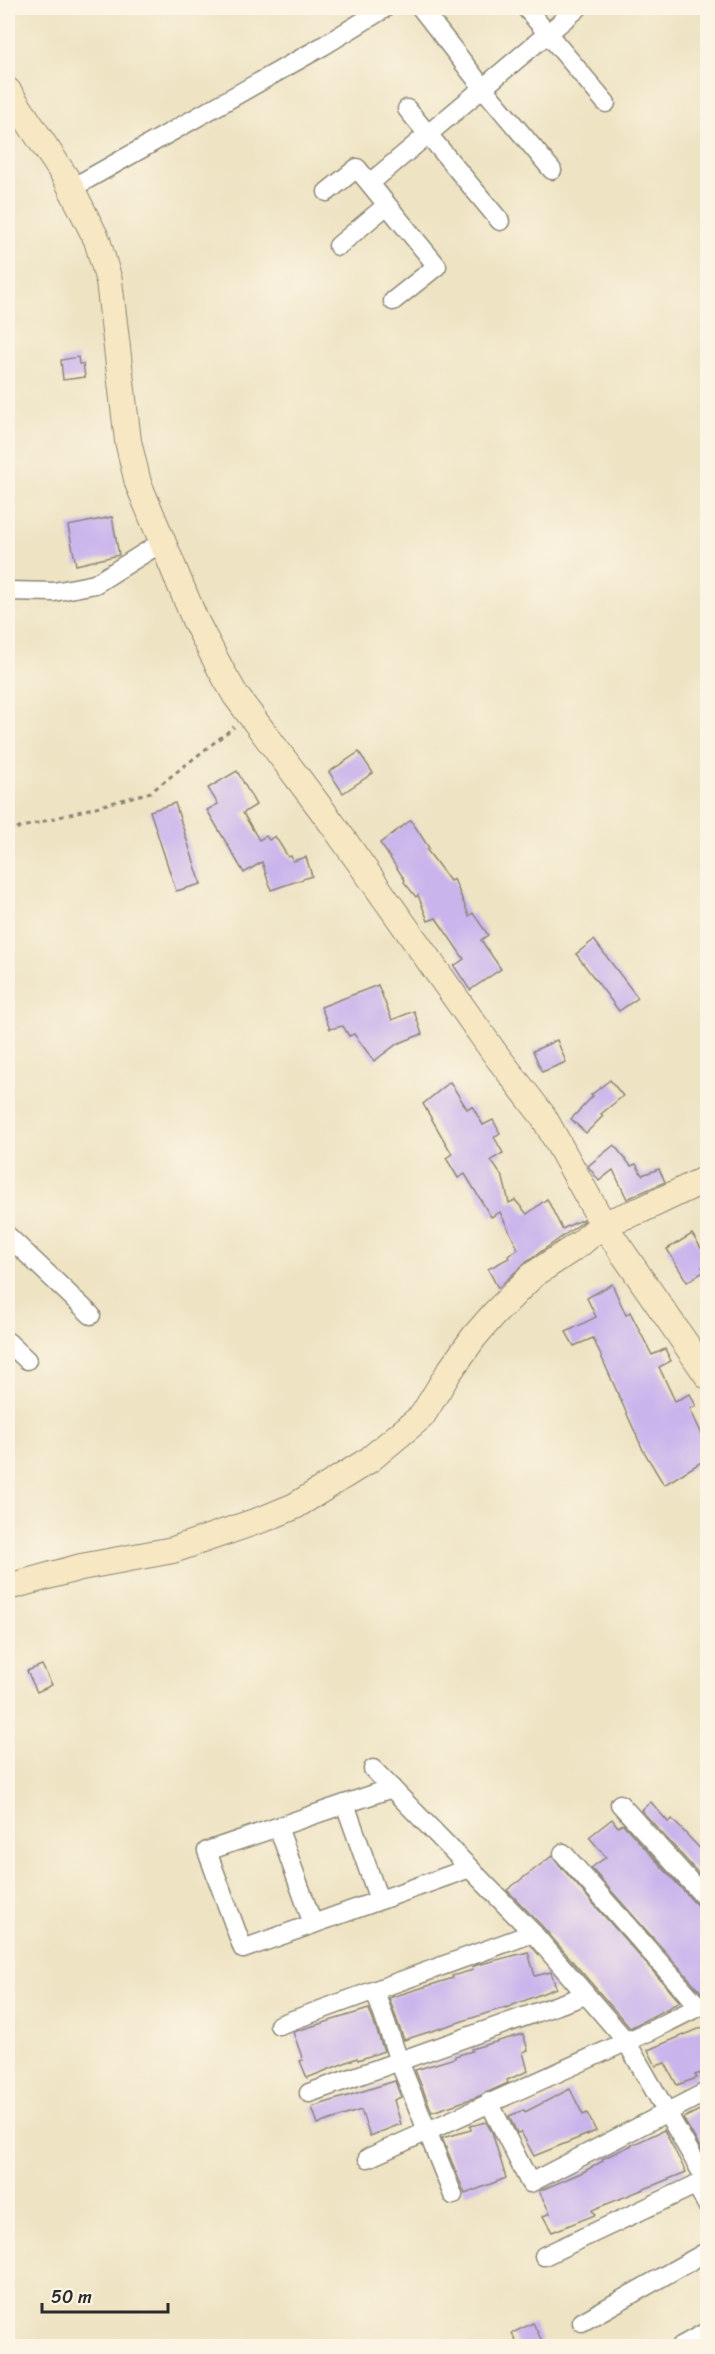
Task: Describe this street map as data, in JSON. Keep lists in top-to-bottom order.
{
  "scale_bar": "50 m"
}
